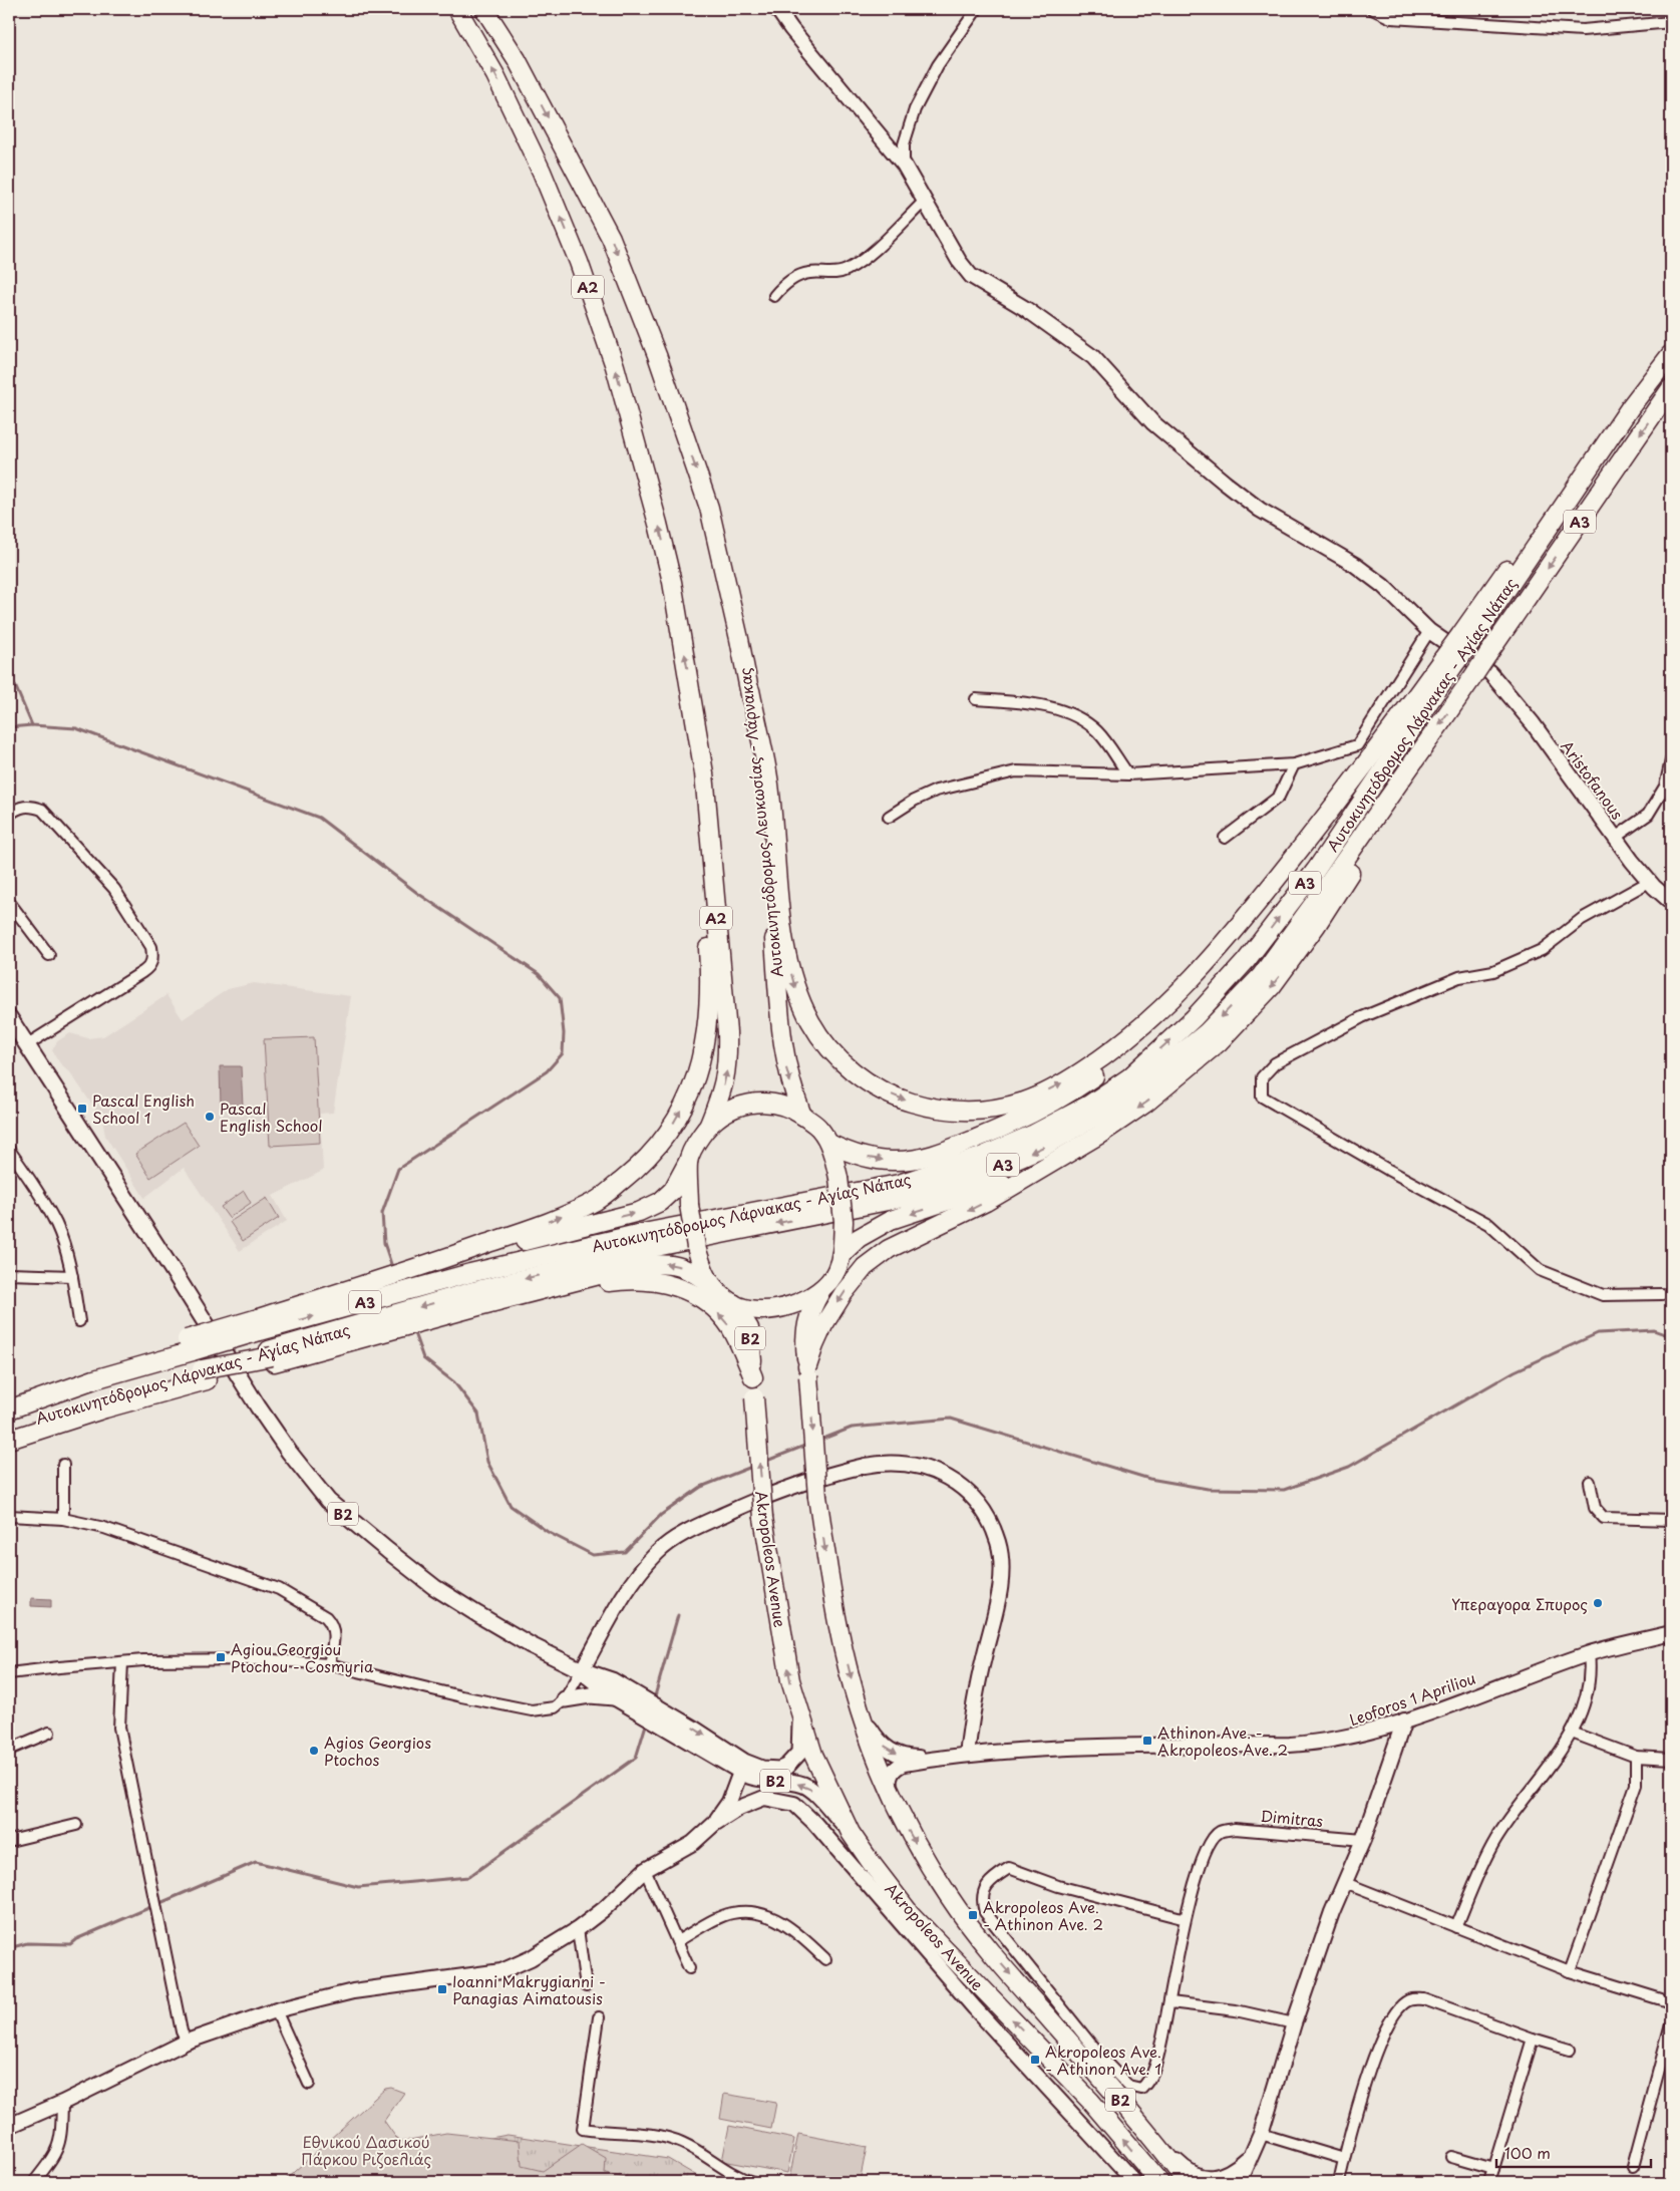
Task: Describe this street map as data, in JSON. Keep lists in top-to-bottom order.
{
  "streets": {
    "highway": [
      "A2",
      "A3",
      "Αυτοκινητόδρομος Λάρνακας - Αγίας Νάπας",
      "Αυτοκινητόδρομος Λευκωσίας - Λάρνακας",
      "B2",
      "Akropoleos Avenue"
    ],
    "main road": ["Aristofanous", "Leoforos 1 Apriliou"],
    "street": ["Dimitras"]
  },
  "crossings": [
    ["B2", "Akropoleos Avenue"],
    ["Akropoleos Avenue", "Leoforos 1 Apriliou"]
  ],
  "parks": ["Εθνικού Δασικού Πάρκου Ριζοελιάς"],
  "places": {
    "transit": [
      "Pascal English School 1",
      "Agiou Georgiou Ptochou - Cosmyria",
      "Athinon Ave. - Akropoleos Ave. 2",
      "Akropoleos Ave. - Athinon Ave. 2",
      "Ioanni Makrygianni - Panagias Aimatousis",
      "Akropoleos Ave. - Athinon Ave. 1"
    ],
    "other": ["Pascal English School", "Υπεραγορα Σπυρος", "Agios Georgios Ptochos"]
  },
  "scale_bar": "100 m"
}
